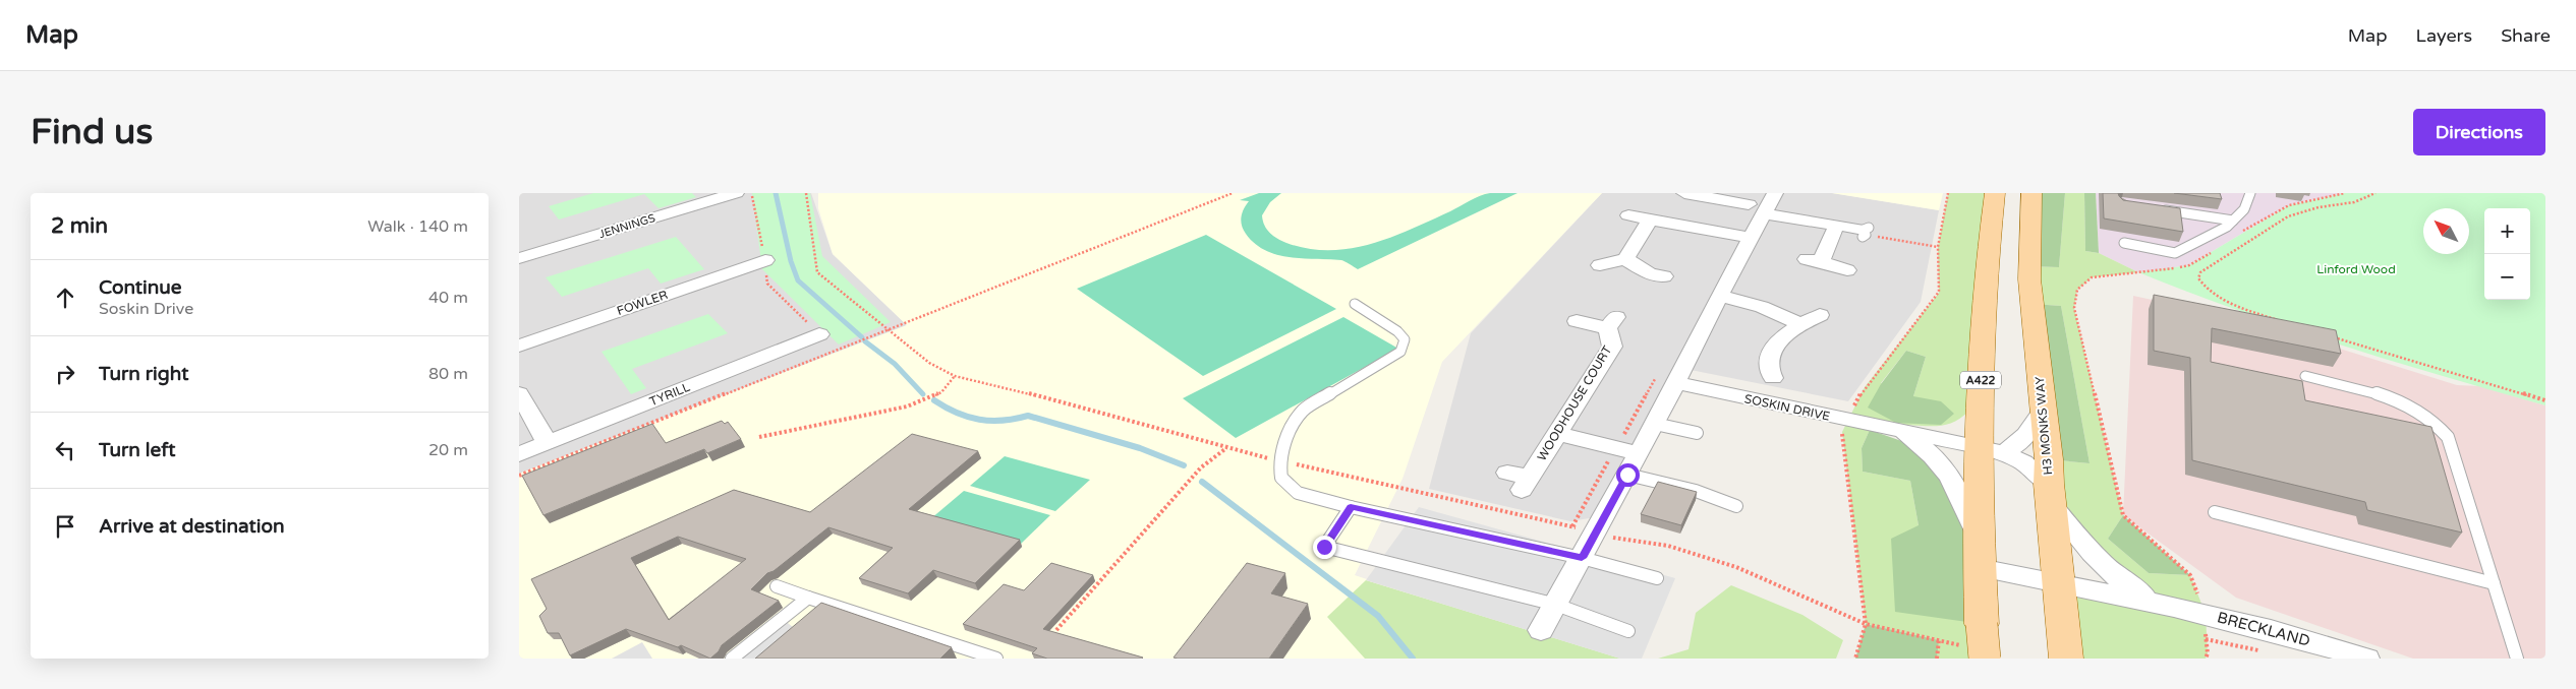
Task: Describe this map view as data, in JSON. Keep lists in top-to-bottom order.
{
  "streets": {
    "main road": ["A422", "H3 MONKS WAY"],
    "street": [
      "JENNINGS",
      "FOWLER",
      "TYRILL",
      "WOODHOUSE COURT",
      "SOSKIN DRIVE",
      "BRECKLAND"
    ]
  },
  "crossings": [
    ["A422", "SOSKIN DRIVE"],
    ["A422", "BRECKLAND"],
    ["SOSKIN DRIVE", "H3 MONKS WAY"],
    ["SOSKIN DRIVE", "BRECKLAND"],
    ["H3 MONKS WAY", "BRECKLAND"]
  ],
  "parks": ["Linford Wood"],
  "north": "top left",
  "page": {
    "header": "Map",
    "nav": ["Map", "Layers", "Share"],
    "buttons": "Directions",
    "title": "Find us",
    "heading": ["2 min", "Walk · 140 m"],
    "map_buttons": ["+", "−"],
    "list": [
      ["Continue", "Soskin Drive", "40 m"],
      ["Turn right", "80 m"],
      ["Turn left", "20 m"],
      "Arrive at destination"
    ]
  }
}
